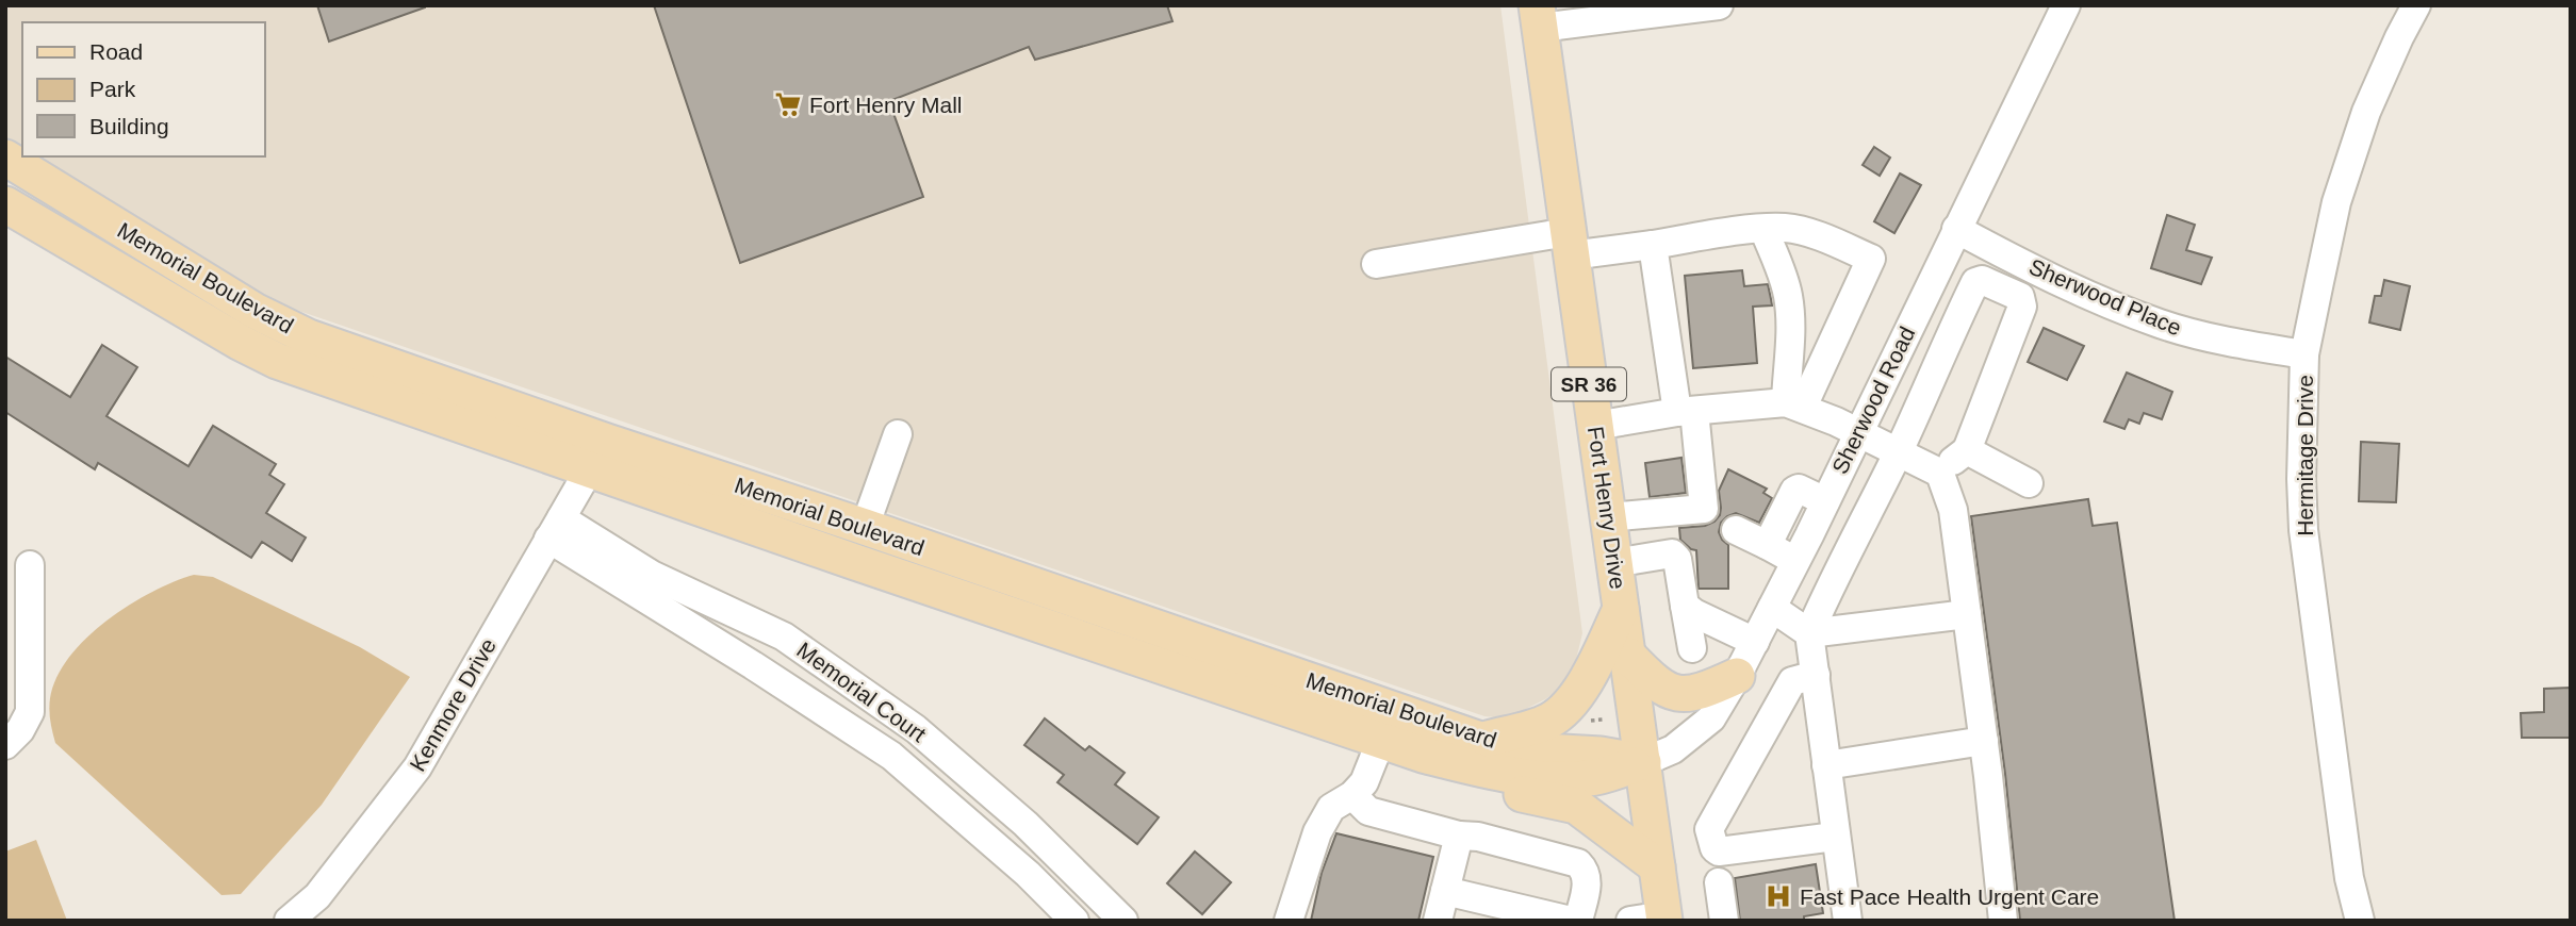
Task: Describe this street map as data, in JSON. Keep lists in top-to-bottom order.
{
  "streets": {
    "main road": ["Memorial Boulevard", "SR 36", "Fort Henry Drive"],
    "street": [
      "Sherwood Place",
      "Sherwood Road",
      "Hermitage Drive",
      "Memorial Court",
      "Kenmore Drive"
    ]
  },
  "crossings": [
    ["Memorial Boulevard", "Sherwood Road"],
    ["Memorial Boulevard", "Fort Henry Drive"],
    ["Memorial Boulevard", "Kenmore Drive"],
    ["Sherwood Place", "Sherwood Road"],
    ["Sherwood Place", "Hermitage Drive"],
    ["Sherwood Road", "Fort Henry Drive"],
    ["Memorial Court", "Kenmore Drive"]
  ],
  "places": {
    "supermarket": ["Fort Henry Mall"],
    "hospital": ["Fast Pace Health Urgent Care"]
  },
  "legend": ["Road", "Park", "Building"]
}
